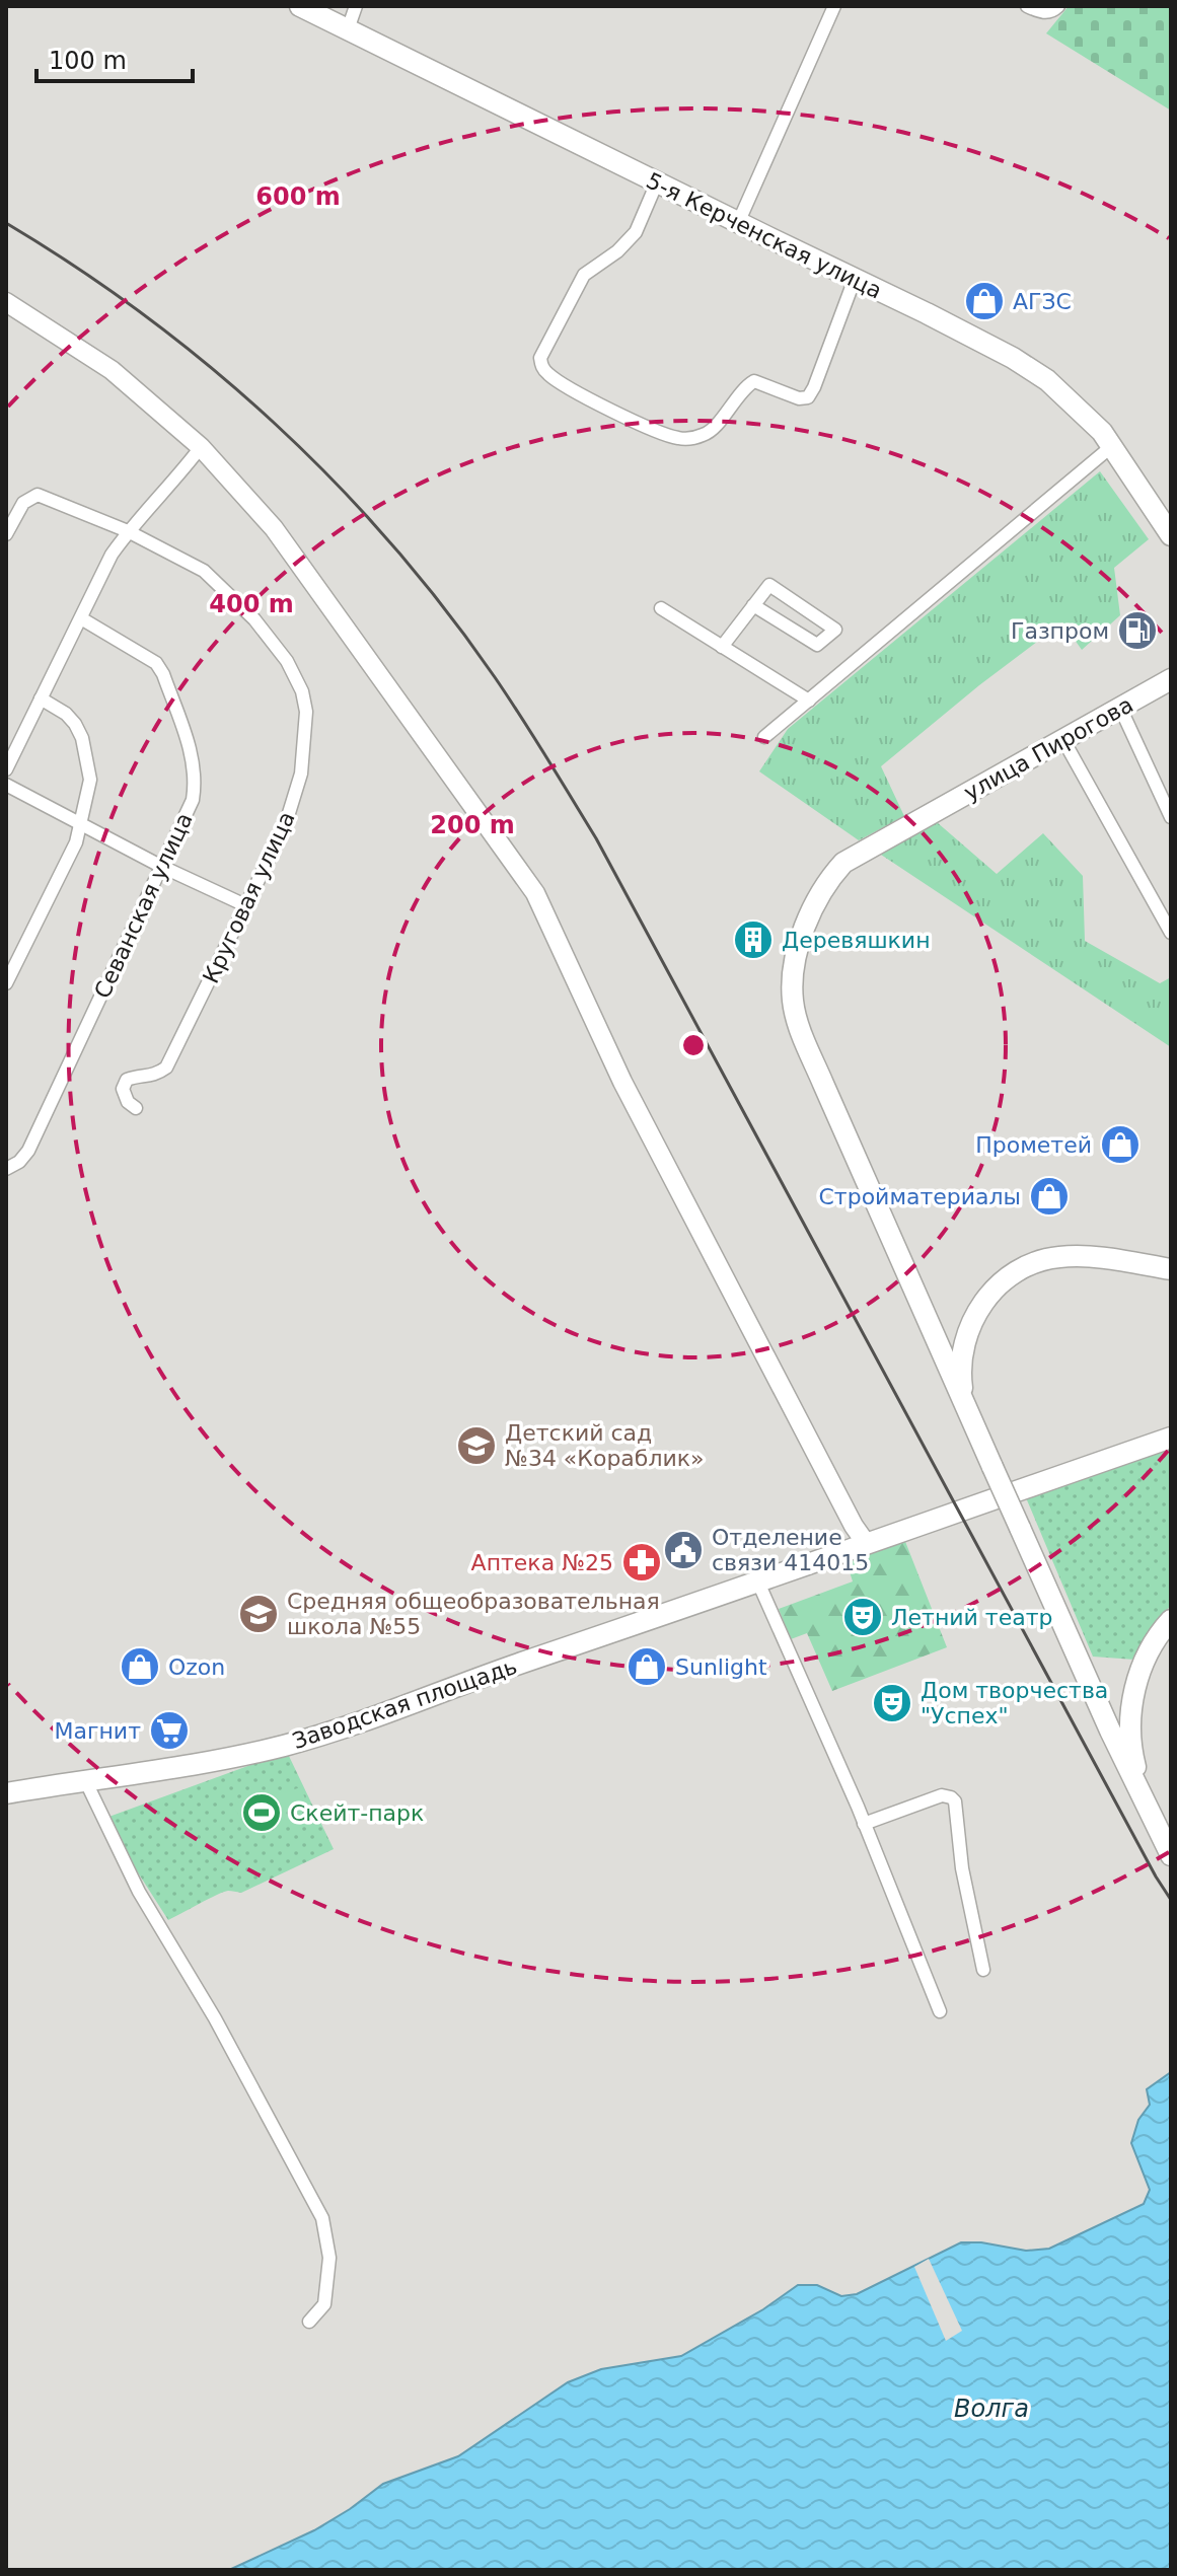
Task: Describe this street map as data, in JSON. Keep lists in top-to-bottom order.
{
  "streets": {
    "main road": ["5-я Керченская улица", "улица Пирогова", "Заводская площадь"],
    "street": ["Круговая улица", "Севанская улица"]
  },
  "water": ["Волга"],
  "places": {
    "shop": [
      "АГЗС",
      "Прометей",
      "Стройматериалы",
      "Ozon",
      "Sunlight"
    ],
    "fuel station": ["Газпром"],
    "building": ["Деревяшкин"],
    "school or university": ["Детский сад №34 «Кораблик»", "Средняя общеобразовательная школа №55"],
    "public building": ["Отделение связи 414015"],
    "pharmacy": ["Аптека №25"],
    "theatre": ["Летний театр", "Дом творчества \"Успех\""],
    "supermarket": ["Магнит"],
    "sports": ["Скейт-парк"]
  },
  "scale_bar": "100 m",
  "rings": ["600 m", "400 m", "200 m"]
}
